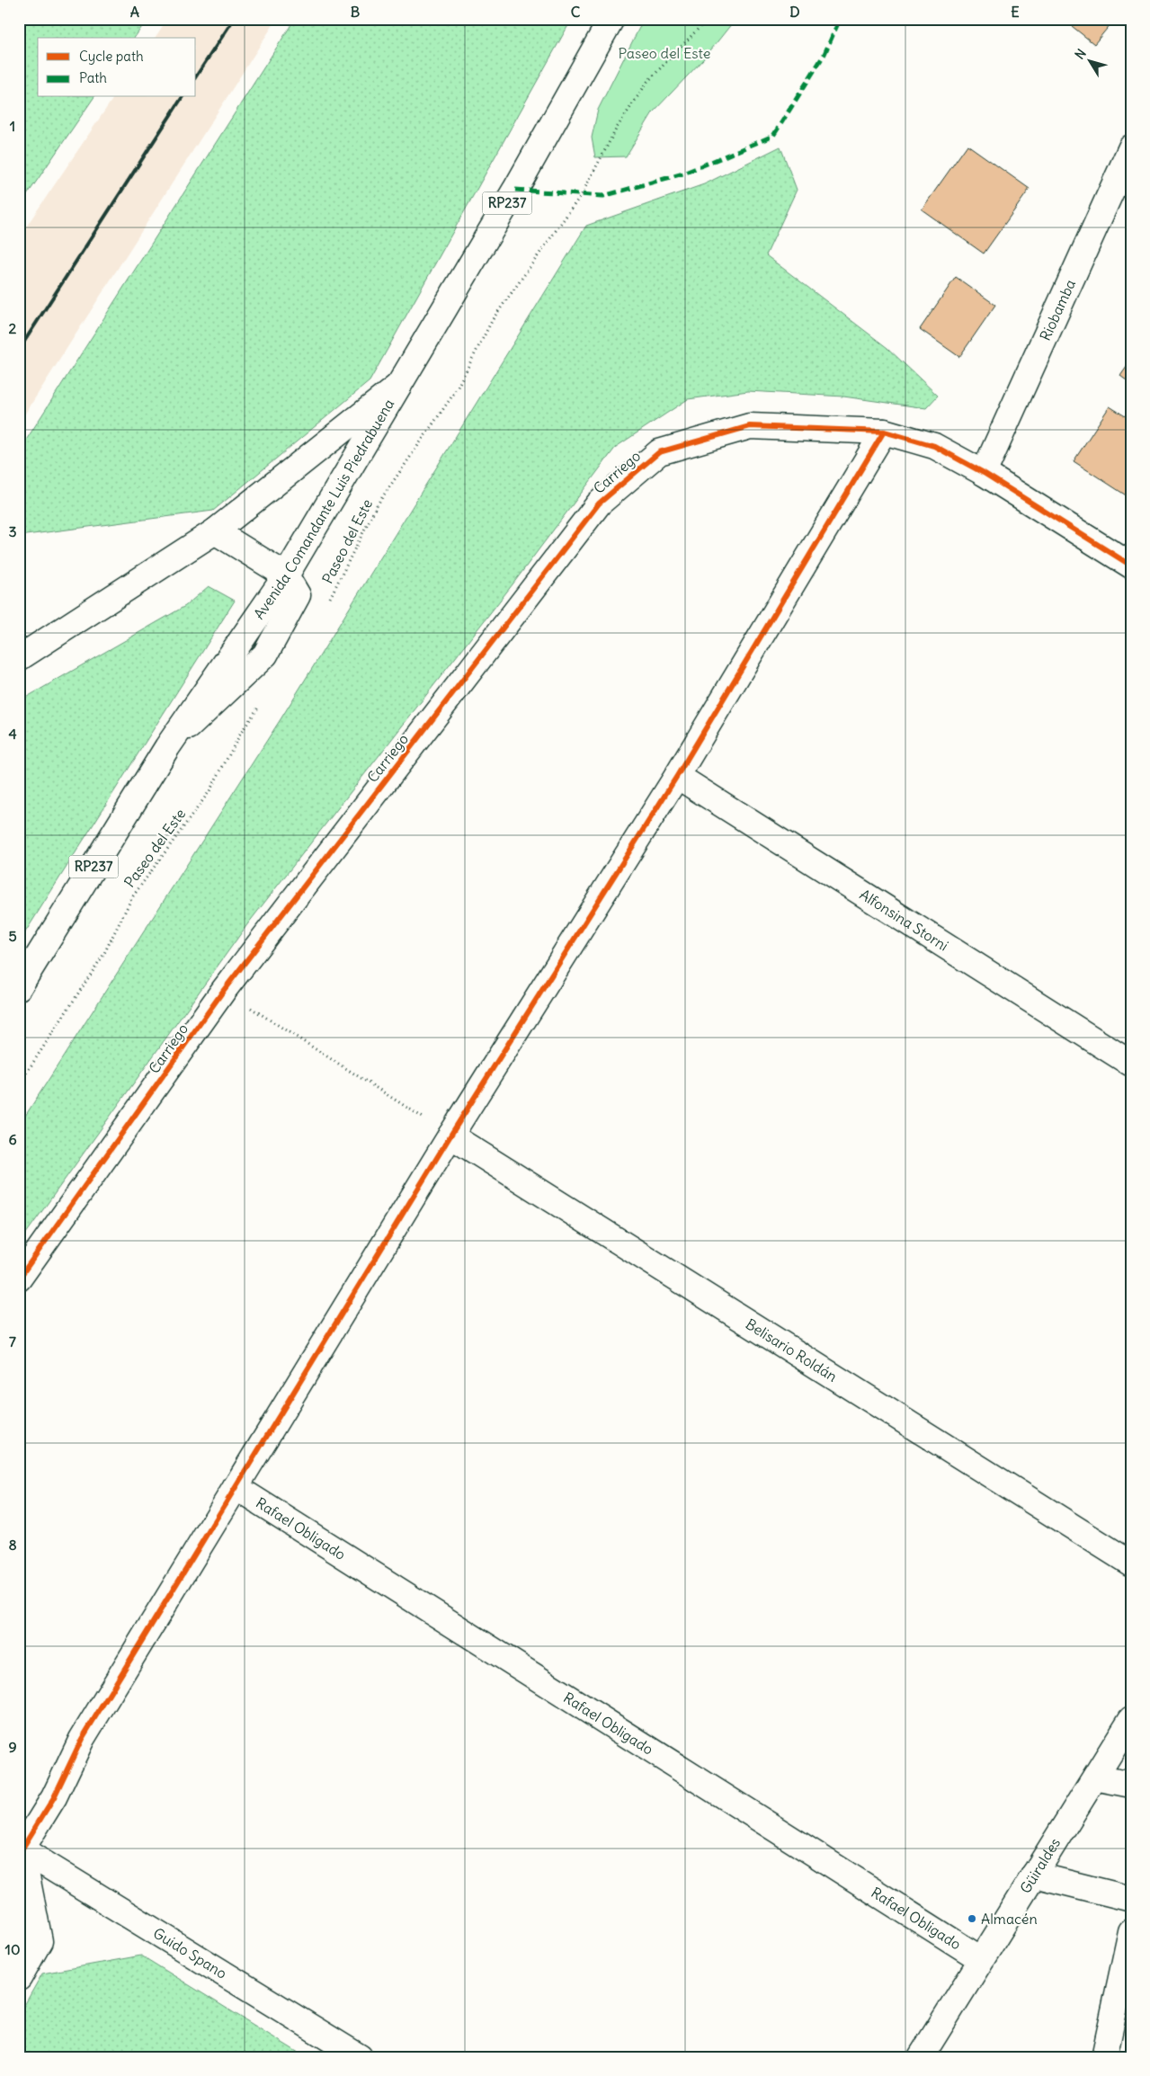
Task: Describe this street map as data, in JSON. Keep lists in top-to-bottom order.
{
  "streets": {
    "street": [
      "RP237",
      "Riobamba",
      "Carriego",
      "Avenida Comandante Luis Piedrabuena",
      "Alfonsina Storni",
      "Belisario Roldán",
      "Rafael Obligado",
      "Güiraldes",
      "Guido Spano"
    ],
    "path": ["Paseo del Este"]
  },
  "crossings": [
    ["Riobamba", "Carriego"],
    ["Rafael Obligado", "Güiraldes"]
  ],
  "parks": ["Paseo del Este"],
  "places": ["Almacén"],
  "legend": ["Cycle path", "Path"],
  "north": "top left",
  "grid": {
    "columns": [
      "A",
      "B",
      "C",
      "D",
      "E"
    ],
    "rows": [
      "1",
      "2",
      "3",
      "4",
      "5",
      "6",
      "7",
      "8",
      "9",
      "10"
    ]
  }
}
